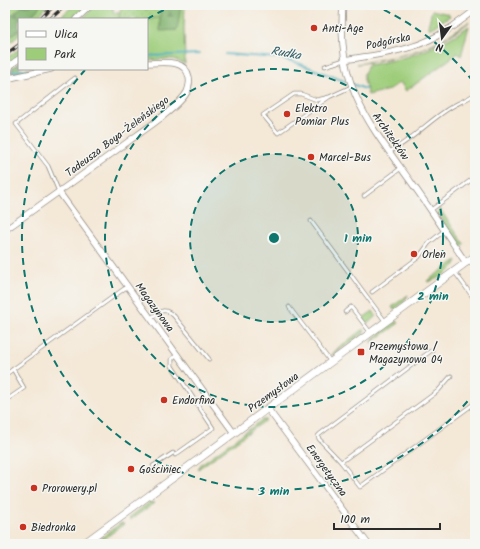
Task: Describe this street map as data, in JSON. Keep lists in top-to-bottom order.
{
  "streets": {
    "street": [
      "Podgórska",
      "Tadeusza Boya-Żeleńskiego",
      "Architektów",
      "Magazynowa",
      "Przemysłowa",
      "Energetyczna"
    ]
  },
  "crossings": [
    ["Podgórska", "Architektów"],
    ["Tadeusza Boya-Żeleńskiego", "Magazynowa"],
    ["Architektów", "Przemysłowa"],
    ["Magazynowa", "Przemysłowa"],
    ["Przemysłowa", "Energetyczna"]
  ],
  "water": ["Rudka"],
  "places": {
    "other": [
      "Anti-Age",
      "Elektro Pomiar Plus",
      "Marcel-Bus",
      "Orlen",
      "Endorfina",
      "Gościniec",
      "Prorowery.pl",
      "Biedronka"
    ],
    "transit": ["Przemysłowa / Magazynowa 04"]
  },
  "legend": ["Ulica", "Park"],
  "scale_bar": "100 m",
  "north": "bottom",
  "rings": ["1 min", "2 min", "3 min"]
}
